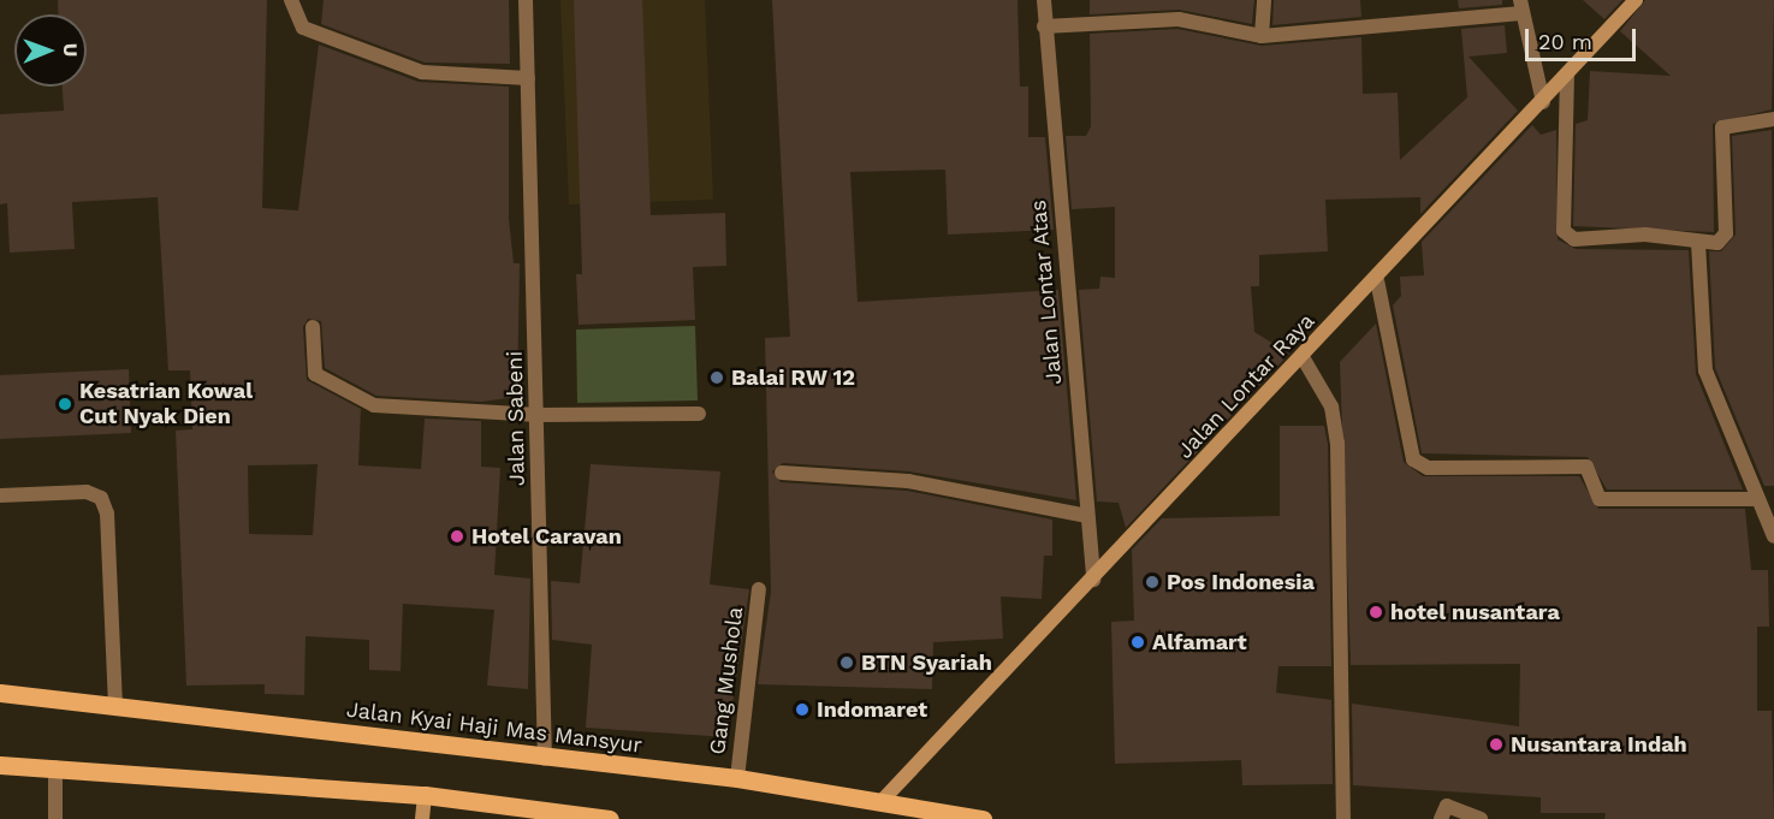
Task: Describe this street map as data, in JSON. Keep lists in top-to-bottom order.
{
  "streets": {
    "main road": ["Jalan Kyai Haji Mas Mansyur"],
    "street": [
      "Jalan Lontar Atas",
      "Jalan Lontar Raya",
      "Jalan Sabeni",
      "Gang Mushola"
    ]
  },
  "crossings": [
    ["Jalan Lontar Atas", "Jalan Lontar Raya"],
    ["Jalan Lontar Raya", "Jalan Kyai Haji Mas Mansyur"],
    ["Jalan Sabeni", "Jalan Kyai Haji Mas Mansyur"],
    ["Gang Mushola", "Jalan Kyai Haji Mas Mansyur"]
  ],
  "places": [
    "Balai RW 12",
    "Kesatrian Kowal Cut Nyak Dien",
    "Hotel Caravan",
    "Pos Indonesia",
    "hotel nusantara",
    "Alfamart",
    "BTN Syariah",
    "Indomaret",
    "Nusantara Indah"
  ],
  "scale_bar": "20 m",
  "north": "right"
}
